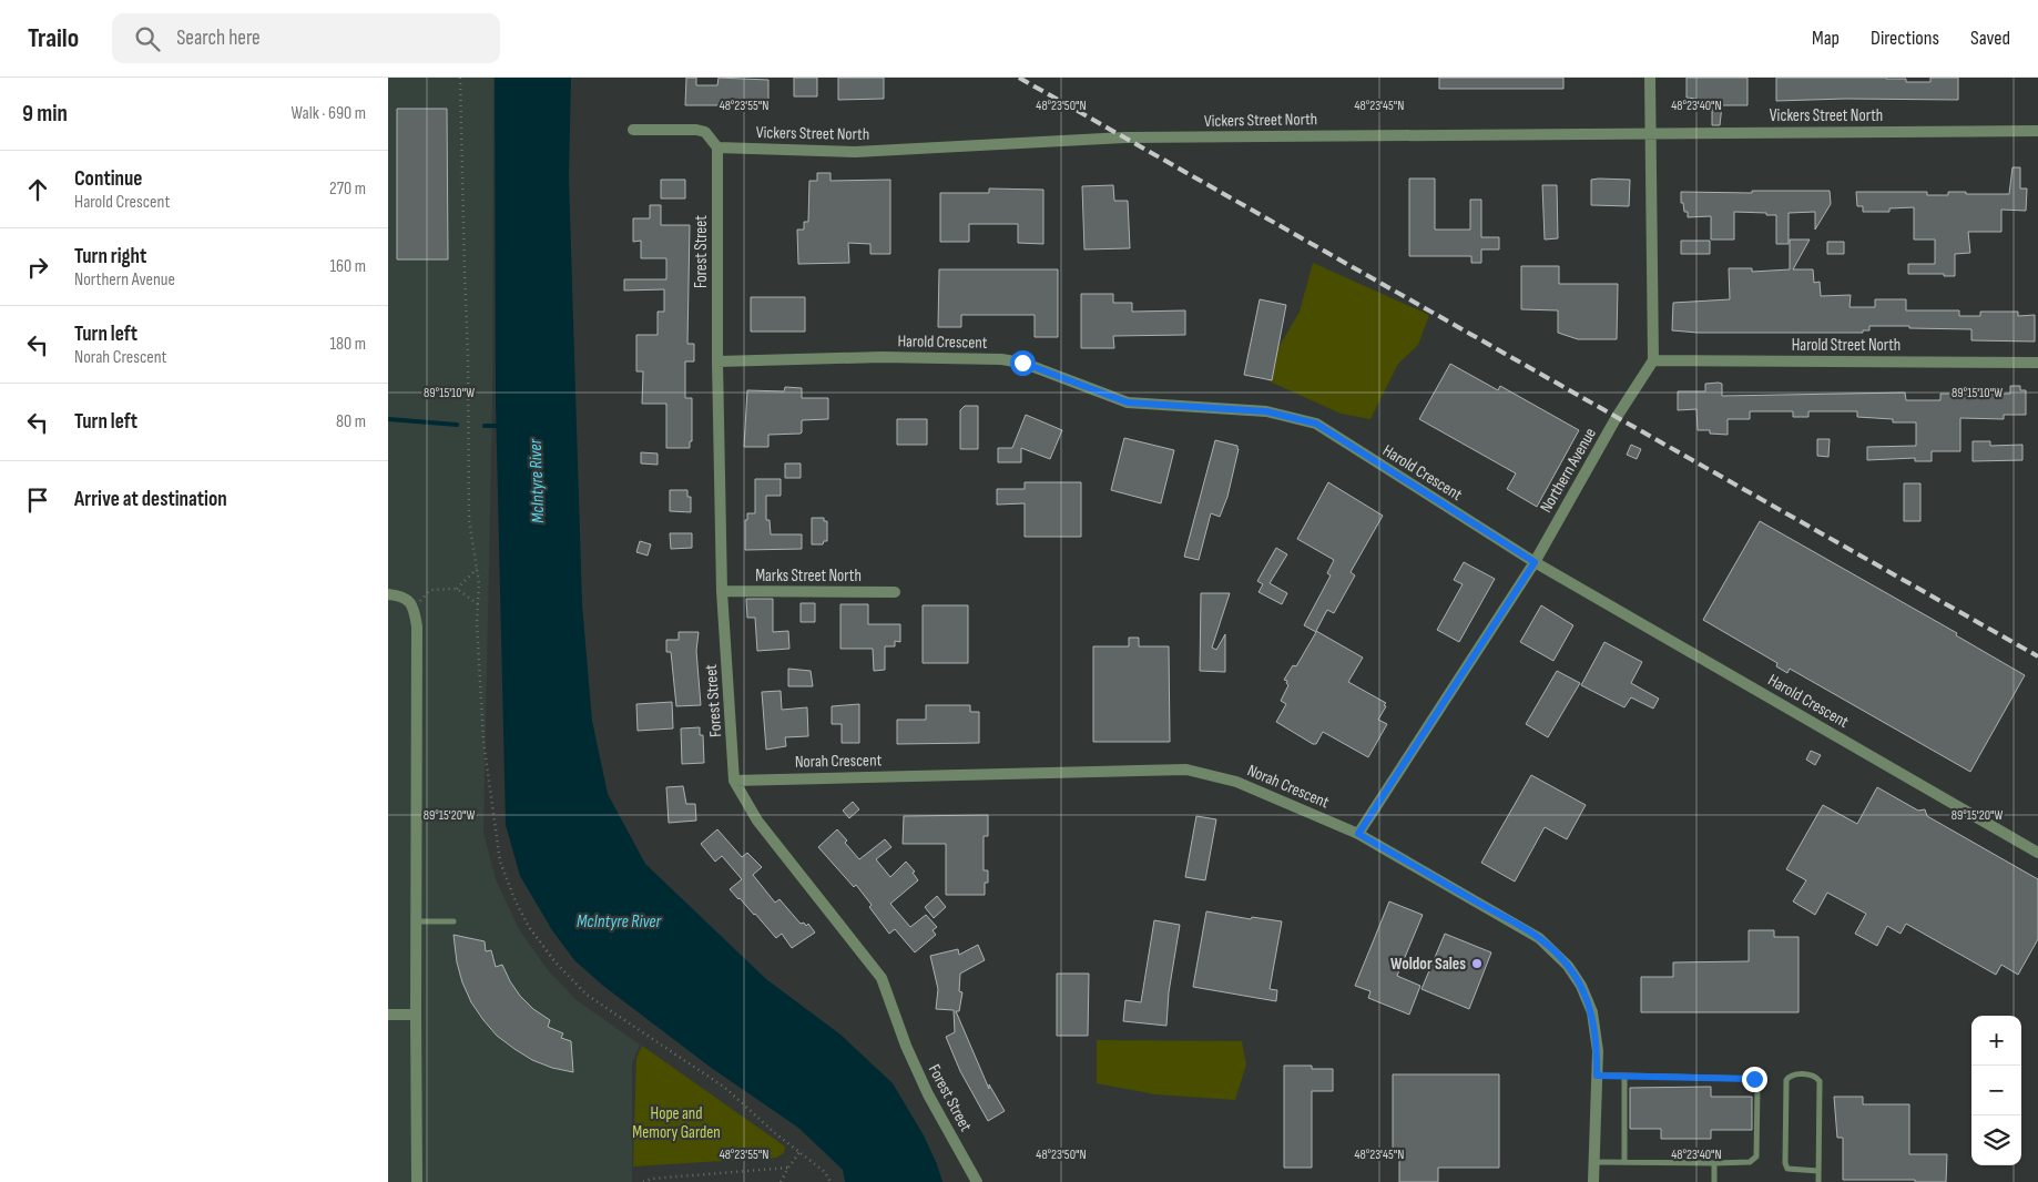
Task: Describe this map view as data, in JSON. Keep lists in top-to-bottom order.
{
  "streets": {
    "street": [
      "Vickers Street North",
      "Forest Street",
      "Harold Crescent",
      "Harold Street North",
      "Northern Avenue",
      "Marks Street North",
      "Norah Crescent"
    ]
  },
  "crossings": [
    ["Vickers Street North", "Forest Street"],
    ["Forest Street", "Harold Crescent"],
    ["Forest Street", "Marks Street North"],
    ["Forest Street", "Norah Crescent"],
    ["Harold Crescent", "Northern Avenue"],
    ["Harold Street North", "Northern Avenue"],
    ["Northern Avenue", "Norah Crescent"]
  ],
  "water": ["McIntyre River"],
  "parks": ["Hope and Memory Garden"],
  "places": ["Woldor Sales"],
  "page": {
    "header": "Trailo",
    "search": "Search here",
    "nav": ["Map", "Directions", "Saved"],
    "heading": ["9 min", "Walk · 690 m"],
    "list": [
      ["Continue", "Harold Crescent", "270 m"],
      ["Turn right", "Northern Avenue", "160 m"],
      ["Turn left", "Norah Crescent", "180 m"],
      ["Turn left", "80 m"],
      "Arrive at destination"
    ],
    "map_buttons": ["+", "−"]
  },
  "coordinates": [
    "48°23'55\"N",
    "48°23'50\"N",
    "48°23'45\"N",
    "48°23'40\"N",
    "89°15'10\"W",
    "89°15'20\"W"
  ]
}
